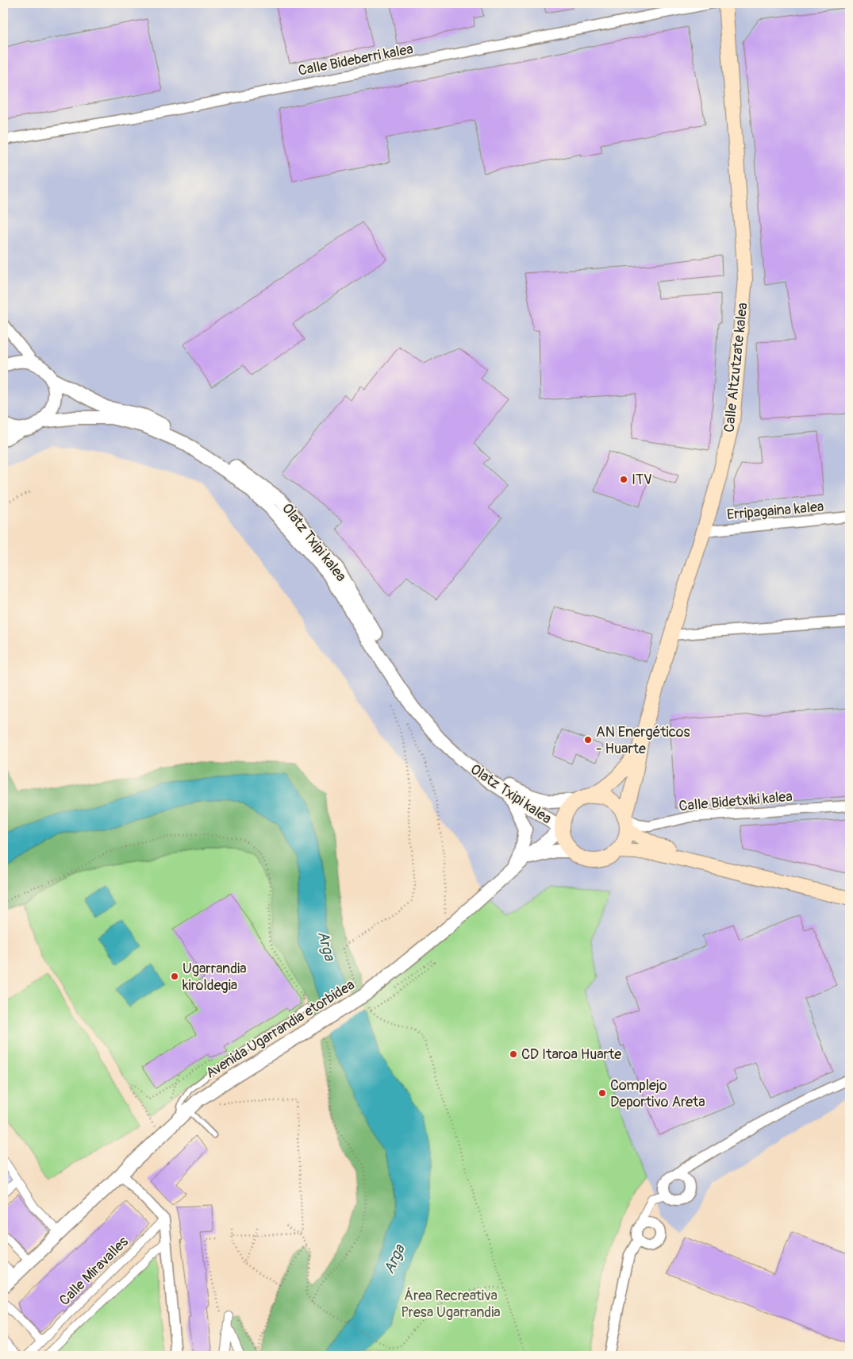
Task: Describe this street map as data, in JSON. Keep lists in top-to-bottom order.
{
  "streets": {
    "main road": ["Calle Altzutzate kalea"],
    "street": [
      "Calle Bideberri kalea",
      "Erripagaina kalea",
      "Olatz Txipi kalea",
      "Calle Bidetxiki kalea",
      "Avenida Ugarrandia etorbidea",
      "Calle Miravalles"
    ]
  },
  "crossings": [
    ["Calle Altzutzate kalea", "Erripagaina kalea"],
    ["Olatz Txipi kalea", "Calle Bidetxiki kalea"],
    ["Olatz Txipi kalea", "Avenida Ugarrandia etorbidea"],
    ["Calle Bidetxiki kalea", "Avenida Ugarrandia etorbidea"]
  ],
  "water": ["Arga"],
  "parks": ["Área Recreativa Presa Ugarrandia"],
  "places": [
    "ITV",
    "AN Energéticos - Huarte",
    "Ugarrandia kiroldegia",
    "CD Itaroa Huarte",
    "Complejo Deportivo Areta"
  ]
}
